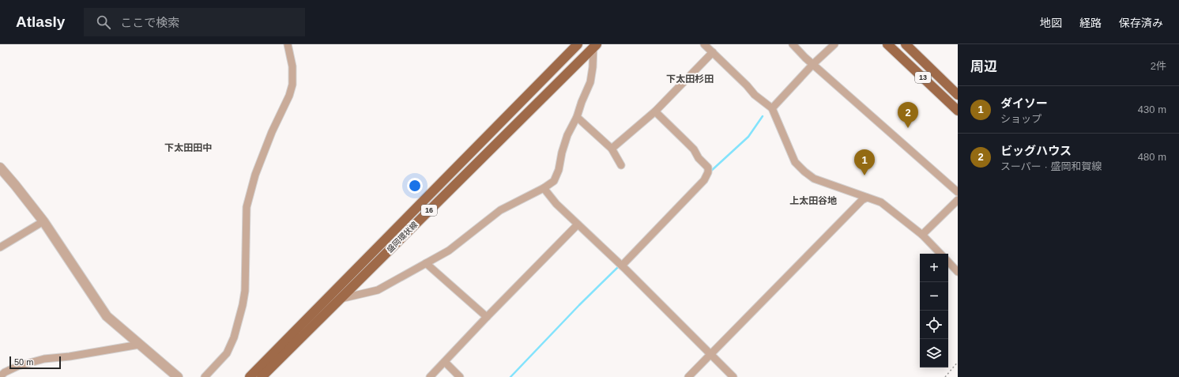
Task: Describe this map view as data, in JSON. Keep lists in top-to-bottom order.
{
  "streets": {
    "main road": ["13", "16", "盛岡環状線"]
  },
  "districts": ["下太田杉田", "下太田田中", "上太田谷地"],
  "scale_bar": "50 m",
  "page": {
    "header": "Atlasly",
    "search": "ここで検索",
    "nav": ["地図", "経路", "保存済み"],
    "heading": ["周辺", "2件"],
    "list": [
      {
        "mark": "1",
        "name": "ダイソー",
        "note": "ショップ",
        "value": "430 m"
      },
      {
        "mark": "2",
        "name": "ビッグハウス",
        "note": "スーパー · 盛岡和賀線",
        "value": "480 m"
      }
    ],
    "pins": ["2", "1"],
    "map_buttons": ["+", "−"],
    "scale": "50 m"
  }
}
